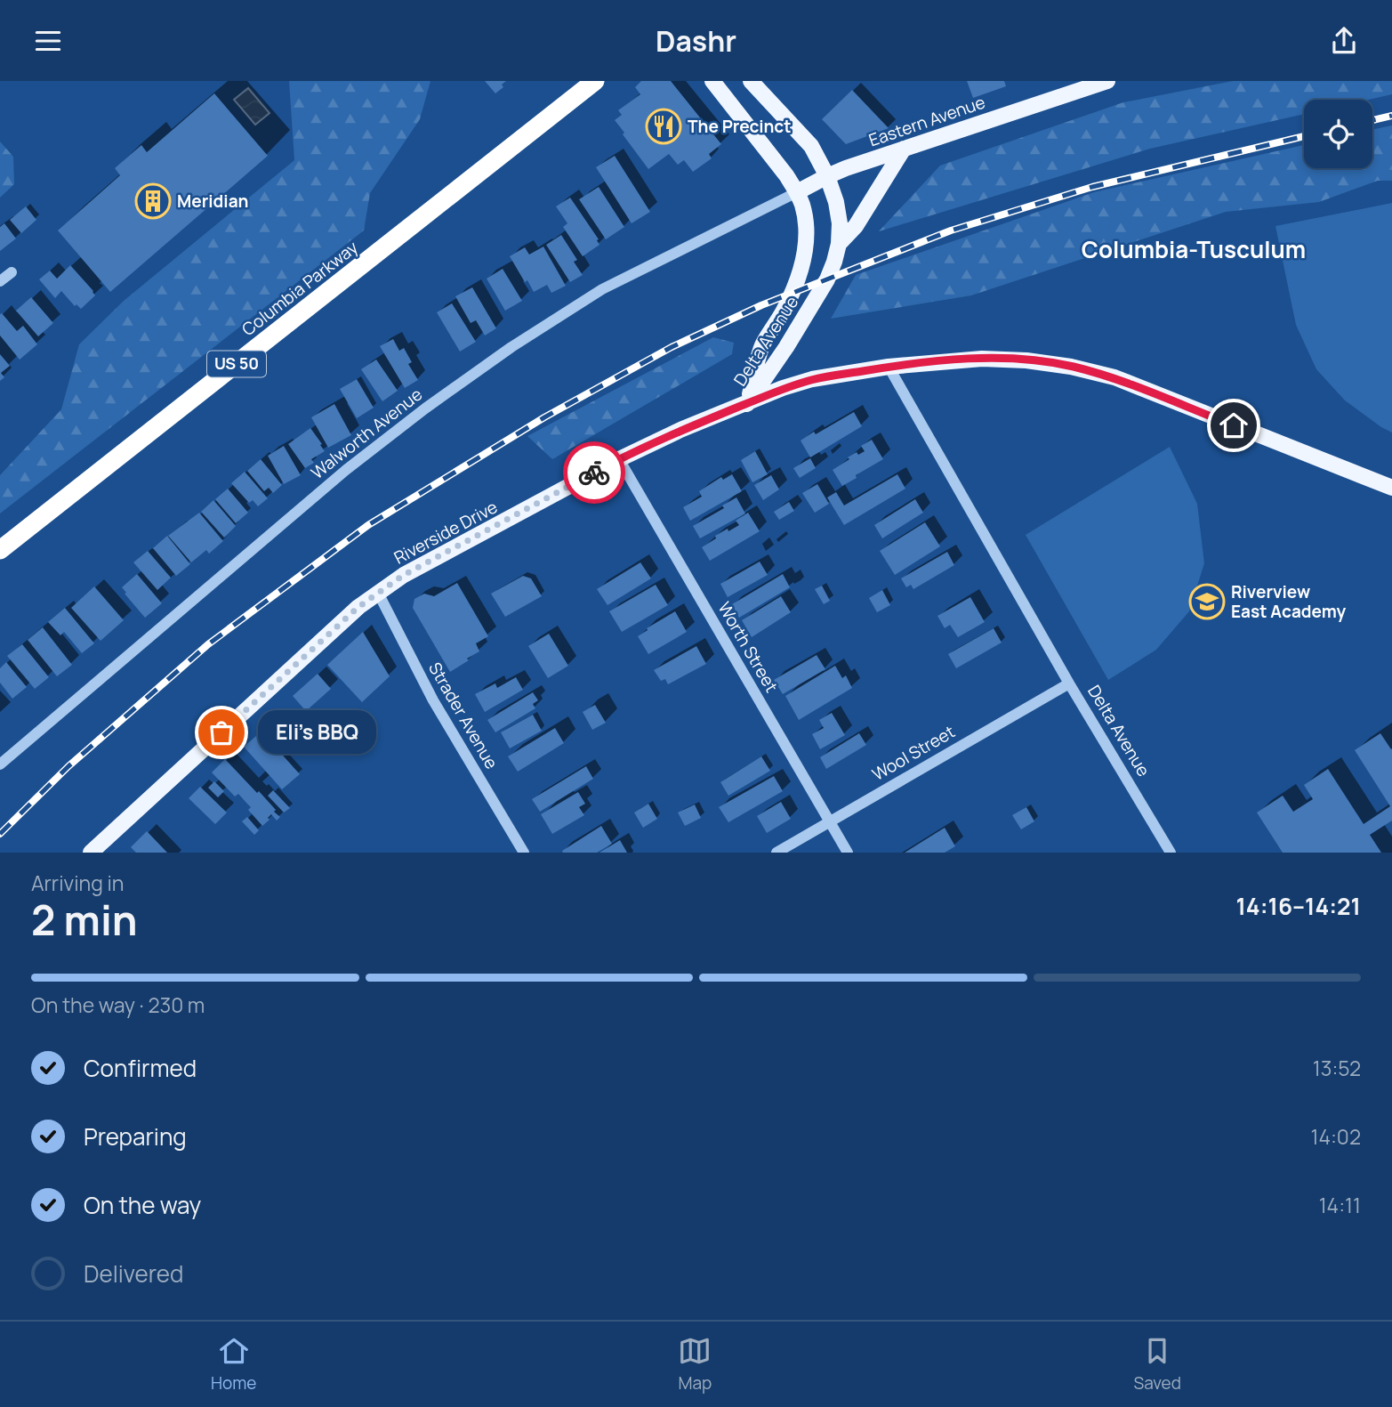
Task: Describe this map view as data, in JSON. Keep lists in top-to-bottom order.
{
  "streets": {
    "highway": ["Columbia Parkway", "US 50"],
    "main road": ["Eastern Avenue", "Delta Avenue", "Riverside Drive"],
    "street": [
      "Walworth Avenue",
      "Worth Street",
      "Strader Avenue",
      "Wool Street"
    ]
  },
  "crossings": [
    ["Eastern Avenue", "Delta Avenue"],
    ["Eastern Avenue", "Walworth Avenue"],
    ["Delta Avenue", "Walworth Avenue"],
    ["Delta Avenue", "Riverside Drive"],
    ["Delta Avenue", "Wool Street"],
    ["Riverside Drive", "Worth Street"],
    ["Riverside Drive", "Strader Avenue"],
    ["Worth Street", "Wool Street"]
  ],
  "districts": ["Columbia-Tusculum"],
  "places": {
    "restaurant": ["The Precinct"],
    "building": ["Meridian"],
    "school or university": ["Riverview East Academy"],
    "other": ["Eli’s BBQ"]
  },
  "page": {
    "header": "Dashr",
    "bubble": "Eli’s BBQ",
    "heading": ["2 min", "Arriving in", "14:16–14:21"],
    "bar": "On the way · 230 m",
    "list": [
      ["Confirmed", "13:52"],
      ["Preparing", "14:02"],
      ["On the way", "14:11"],
      "Delivered"
    ],
    "tabs": ["Home", "Map", "Saved"]
  }
}
